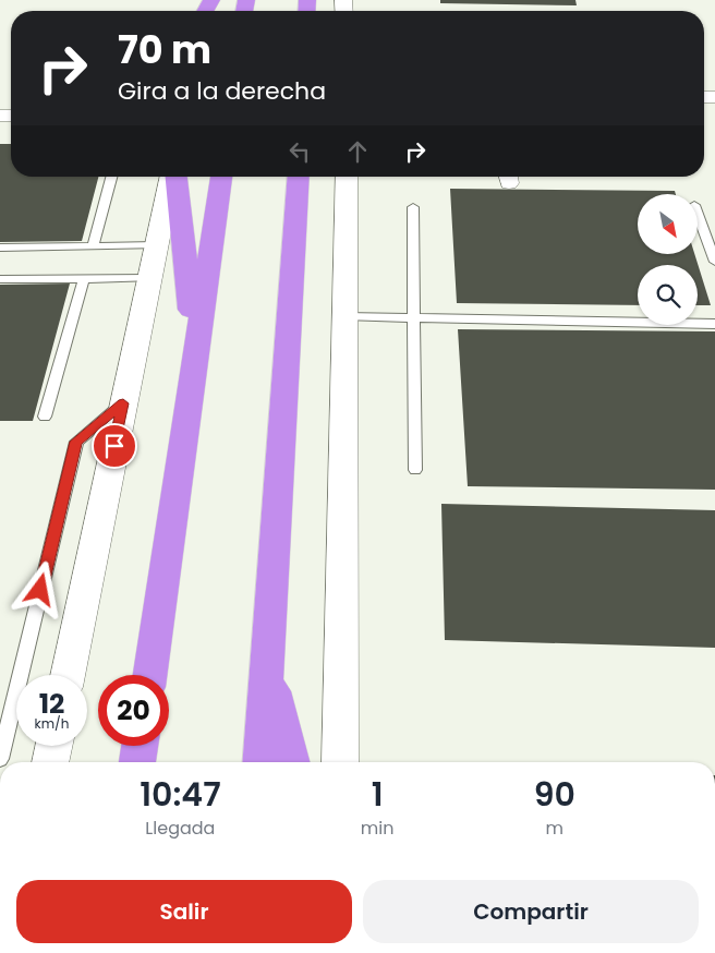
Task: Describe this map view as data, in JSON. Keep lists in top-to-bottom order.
{
  "north": "bottom right",
  "page": {
    "turn": ["70 m", "Gira a la derecha"],
    "speed": "12 km/h",
    "limit": "20",
    "eta": [
      "10:47",
      "Llegada",
      "1",
      "min",
      "90",
      "m"
    ],
    "buttons": ["Salir", "Compartir"]
  }
}
